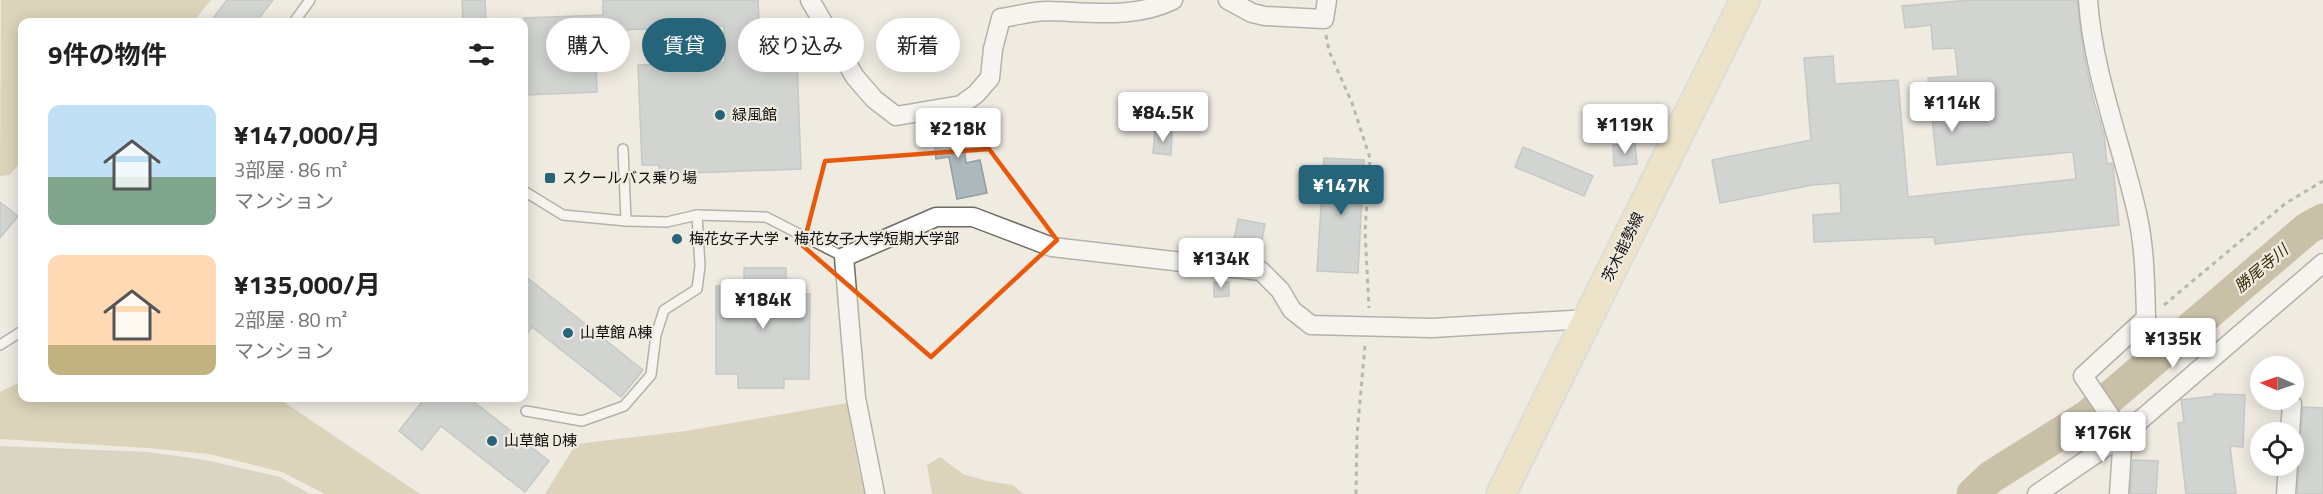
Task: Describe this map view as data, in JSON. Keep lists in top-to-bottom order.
{
  "streets": {
    "main road": ["茨木能勢線"]
  },
  "water": ["勝尾寺川"],
  "places": {
    "other": [
      "緑風館",
      "梅花女子大学・梅花女子大学短期大学部",
      "山草館 A棟",
      "山草館 D棟"
    ],
    "transit": ["スクールバス乗り場"]
  },
  "north": "left",
  "page": {
    "chip": [
      "購入",
      "賃貸",
      "絞り込み",
      "新着"
    ],
    "heading": "9件の物件",
    "price": [
      "¥114K",
      "¥84.5K",
      "¥119K",
      "¥218K",
      "¥147K",
      "¥134K",
      "¥184K",
      "¥135K",
      "¥176K"
    ],
    "list": [
      {
        "name": "¥147,000/月",
        "note": "3部屋 · 86 m² · マンション"
      },
      {
        "name": "¥135,000/月",
        "note": "2部屋 · 80 m² · マンション"
      }
    ]
  }
}
